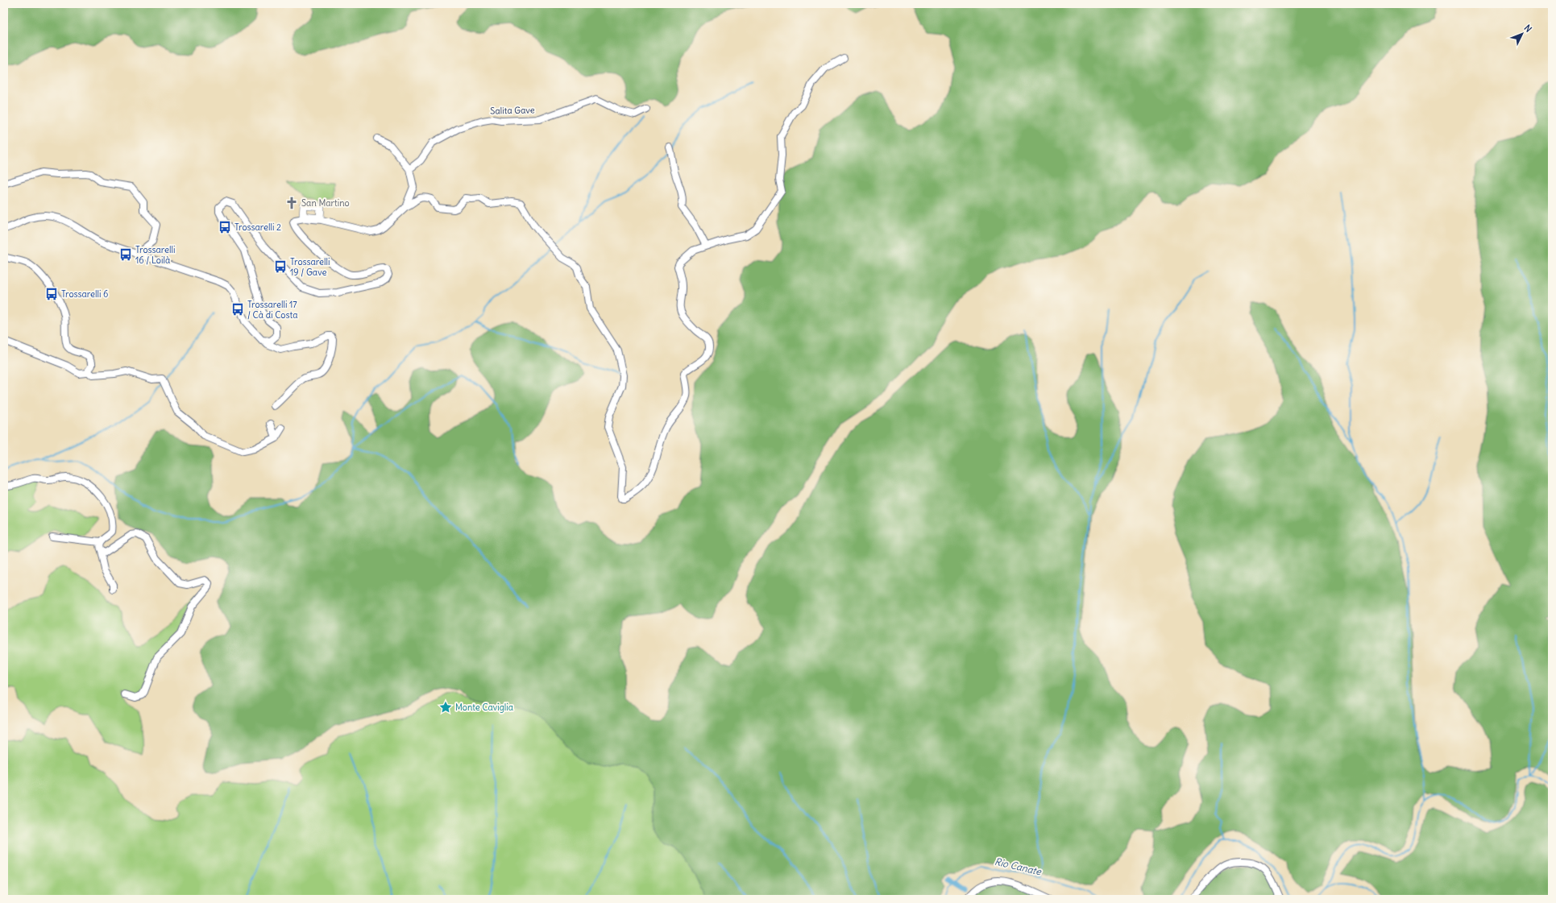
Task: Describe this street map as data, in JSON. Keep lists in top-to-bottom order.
{
  "streets": {
    "street": ["Salita Gave"]
  },
  "water": ["Rio Canate"],
  "places": {
    "church": ["San Martino"],
    "bus stop": [
      "Trossarelli 2",
      "Trossarelli 16 / Loilà",
      "Trossarelli 19 / Gave",
      "Trossarelli 6",
      "Trossarelli 17 / Cà di Costa"
    ],
    "place": ["Monte Caviglia"]
  },
  "north": "top right"
}
